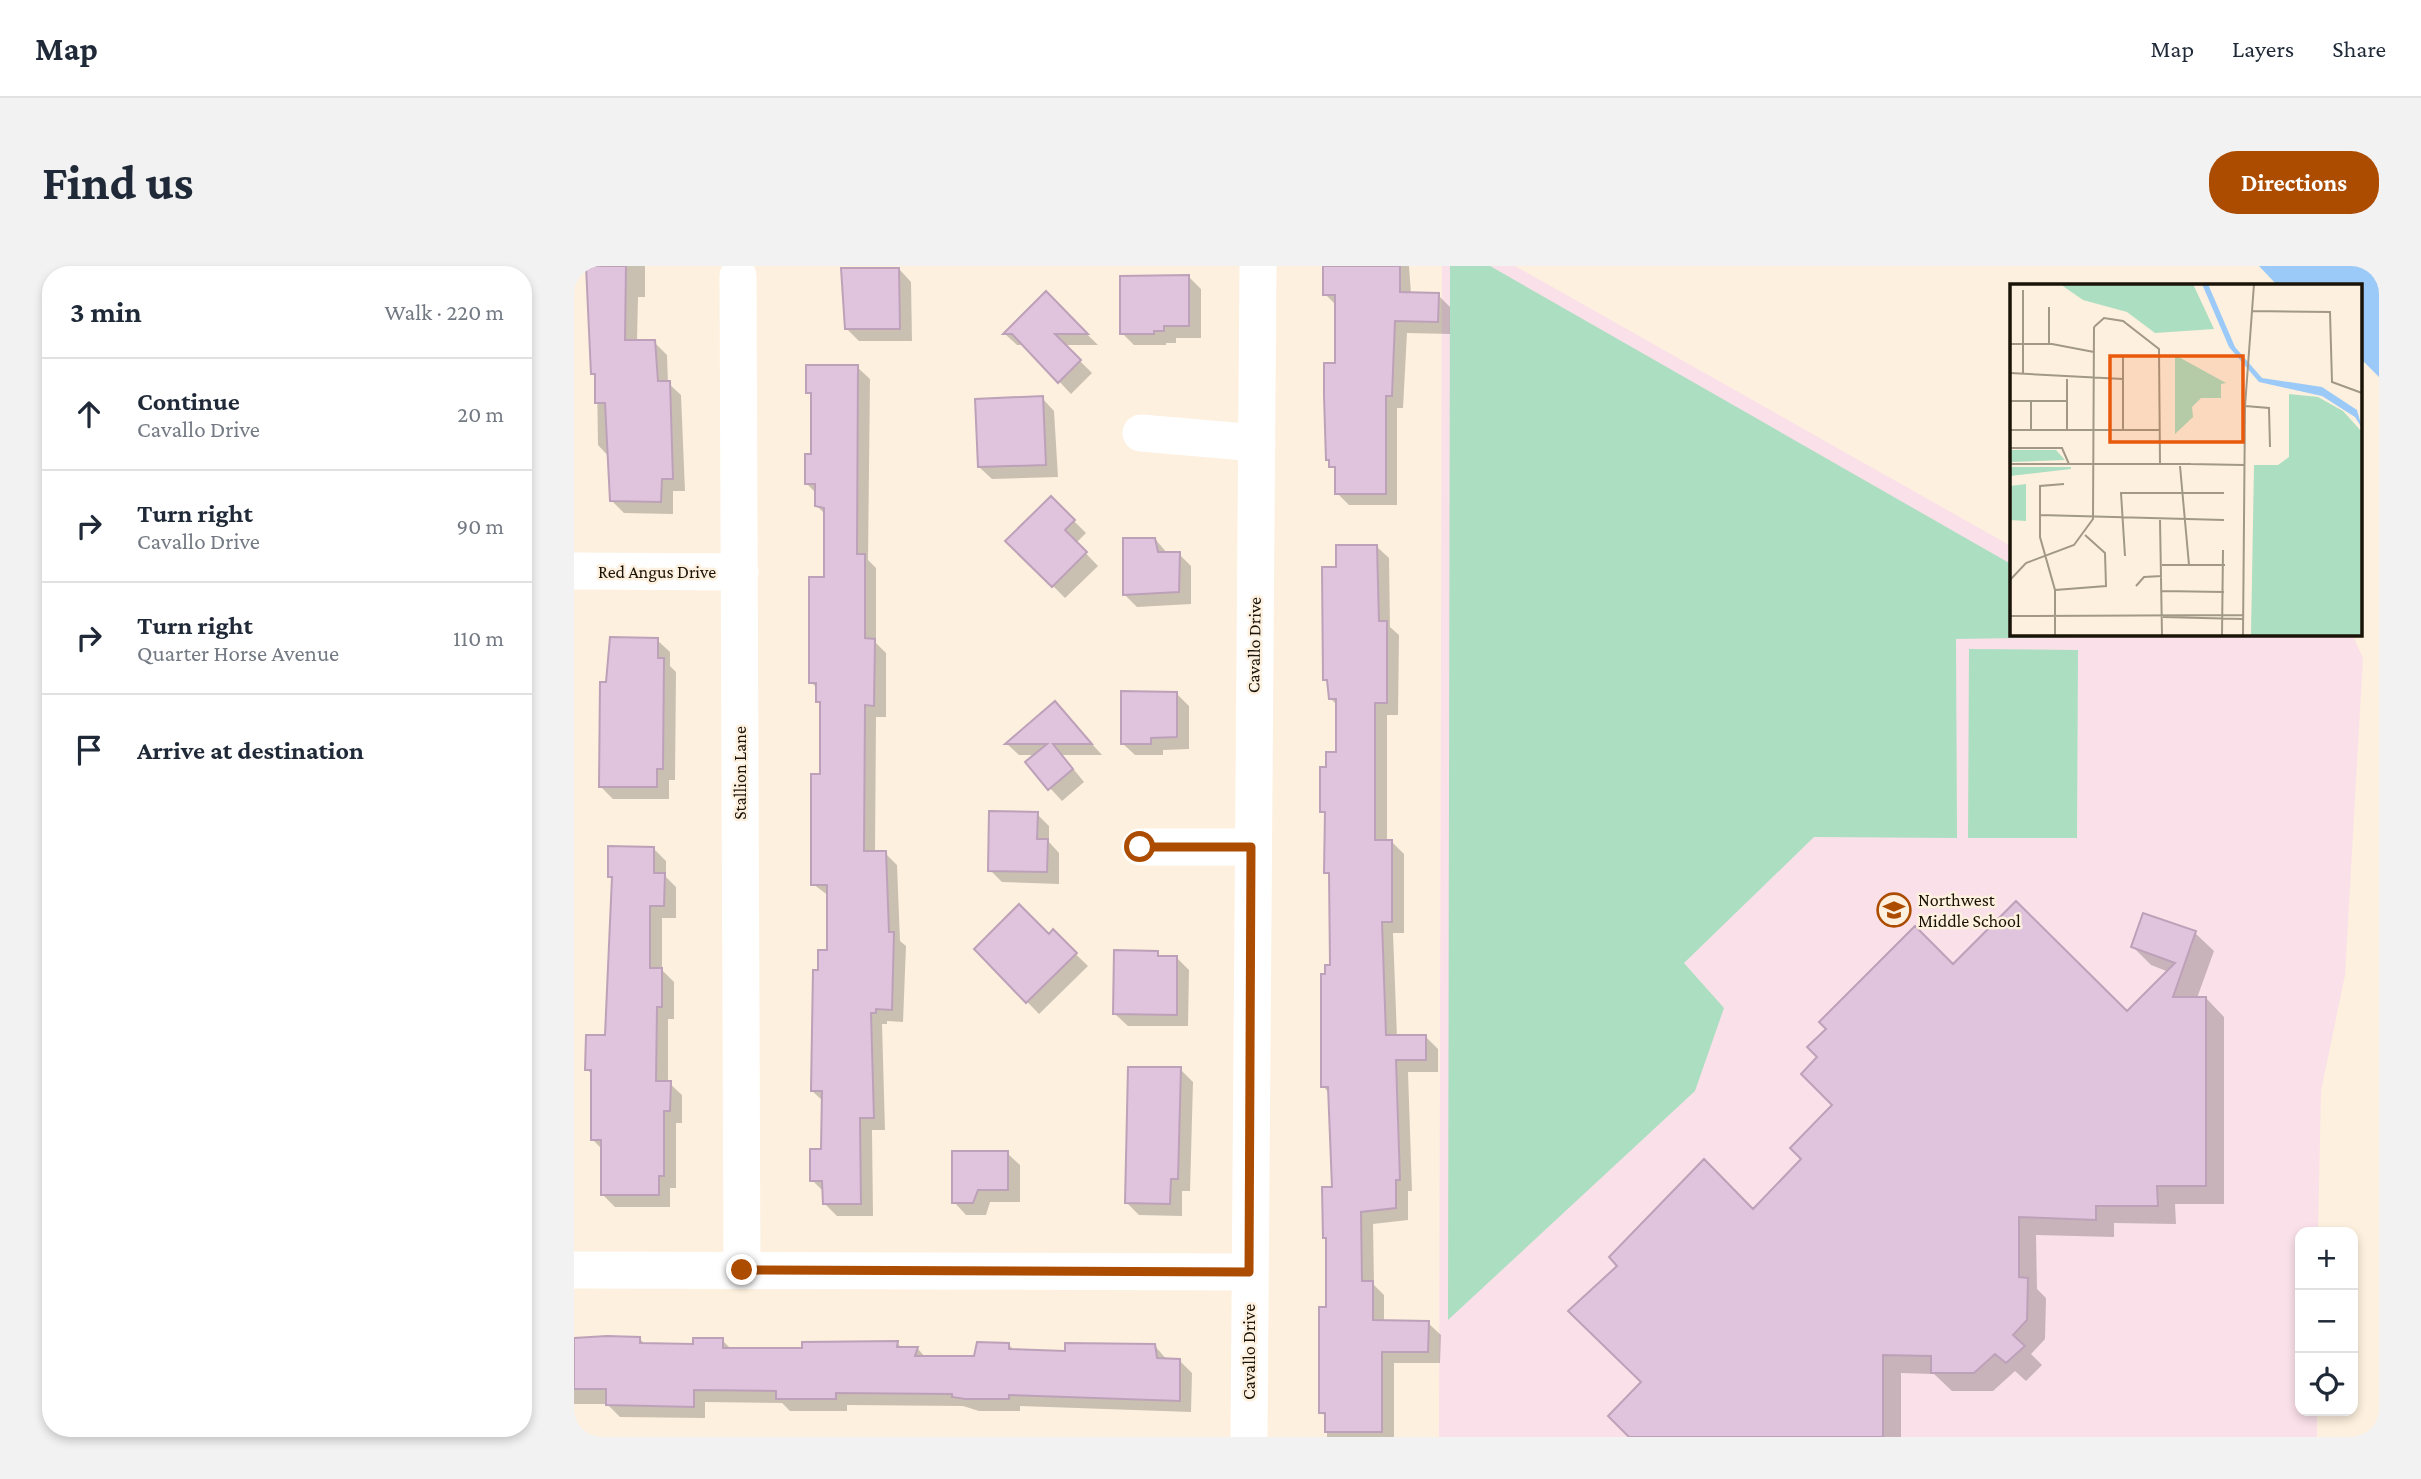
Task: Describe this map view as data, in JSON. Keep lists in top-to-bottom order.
{
  "streets": {
    "street": ["Red Angus Drive", "Cavallo Drive", "Stallion Lane"]
  },
  "crossings": [
    ["Red Angus Drive", "Stallion Lane"]
  ],
  "places": {
    "school or university": ["Northwest Middle School"]
  },
  "page": {
    "header": "Map",
    "nav": ["Map", "Layers", "Share"],
    "buttons": "Directions",
    "title": "Find us",
    "heading": ["3 min", "Walk · 220 m"],
    "list": [
      ["Continue", "Cavallo Drive", "20 m"],
      ["Turn right", "Cavallo Drive", "90 m"],
      ["Turn right", "Quarter Horse Avenue", "110 m"],
      "Arrive at destination"
    ],
    "map_buttons": ["+", "−"]
  }
}
